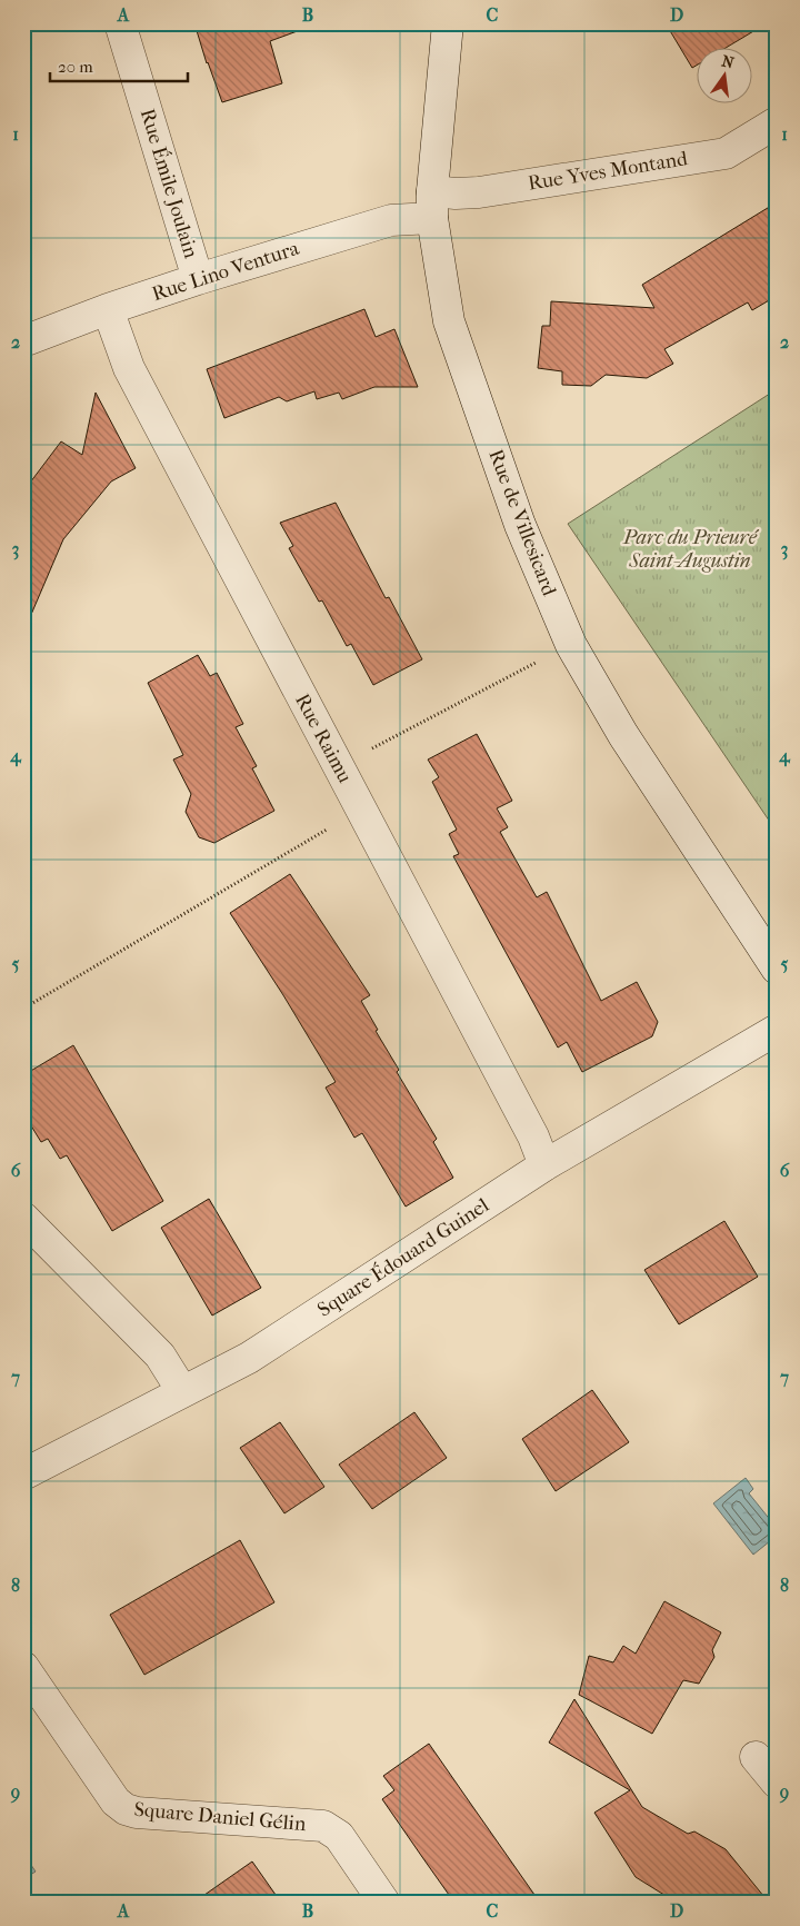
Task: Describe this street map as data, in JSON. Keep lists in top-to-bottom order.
{
  "streets": {
    "street": [
      "Rue Yves Montand",
      "Rue Émile Joulain",
      "Rue Lino Ventura",
      "Rue de Villesicard",
      "Rue Raimu",
      "Square Édouard Guinel",
      "Square Daniel Gélin"
    ]
  },
  "crossings": [
    ["Rue Yves Montand", "Rue Lino Ventura"],
    ["Rue Yves Montand", "Rue de Villesicard"],
    ["Rue Émile Joulain", "Rue Lino Ventura"],
    ["Rue Lino Ventura", "Rue de Villesicard"],
    ["Rue Lino Ventura", "Rue Raimu"],
    ["Rue Raimu", "Square Édouard Guinel"]
  ],
  "parks": ["Parc du Prieuré Saint-Augustin"],
  "scale_bar": "20 m",
  "north": "top",
  "grid": {
    "columns": [
      "A",
      "B",
      "C",
      "D"
    ],
    "rows": [
      "1",
      "2",
      "3",
      "4",
      "5",
      "6",
      "7",
      "8",
      "9"
    ]
  }
}
